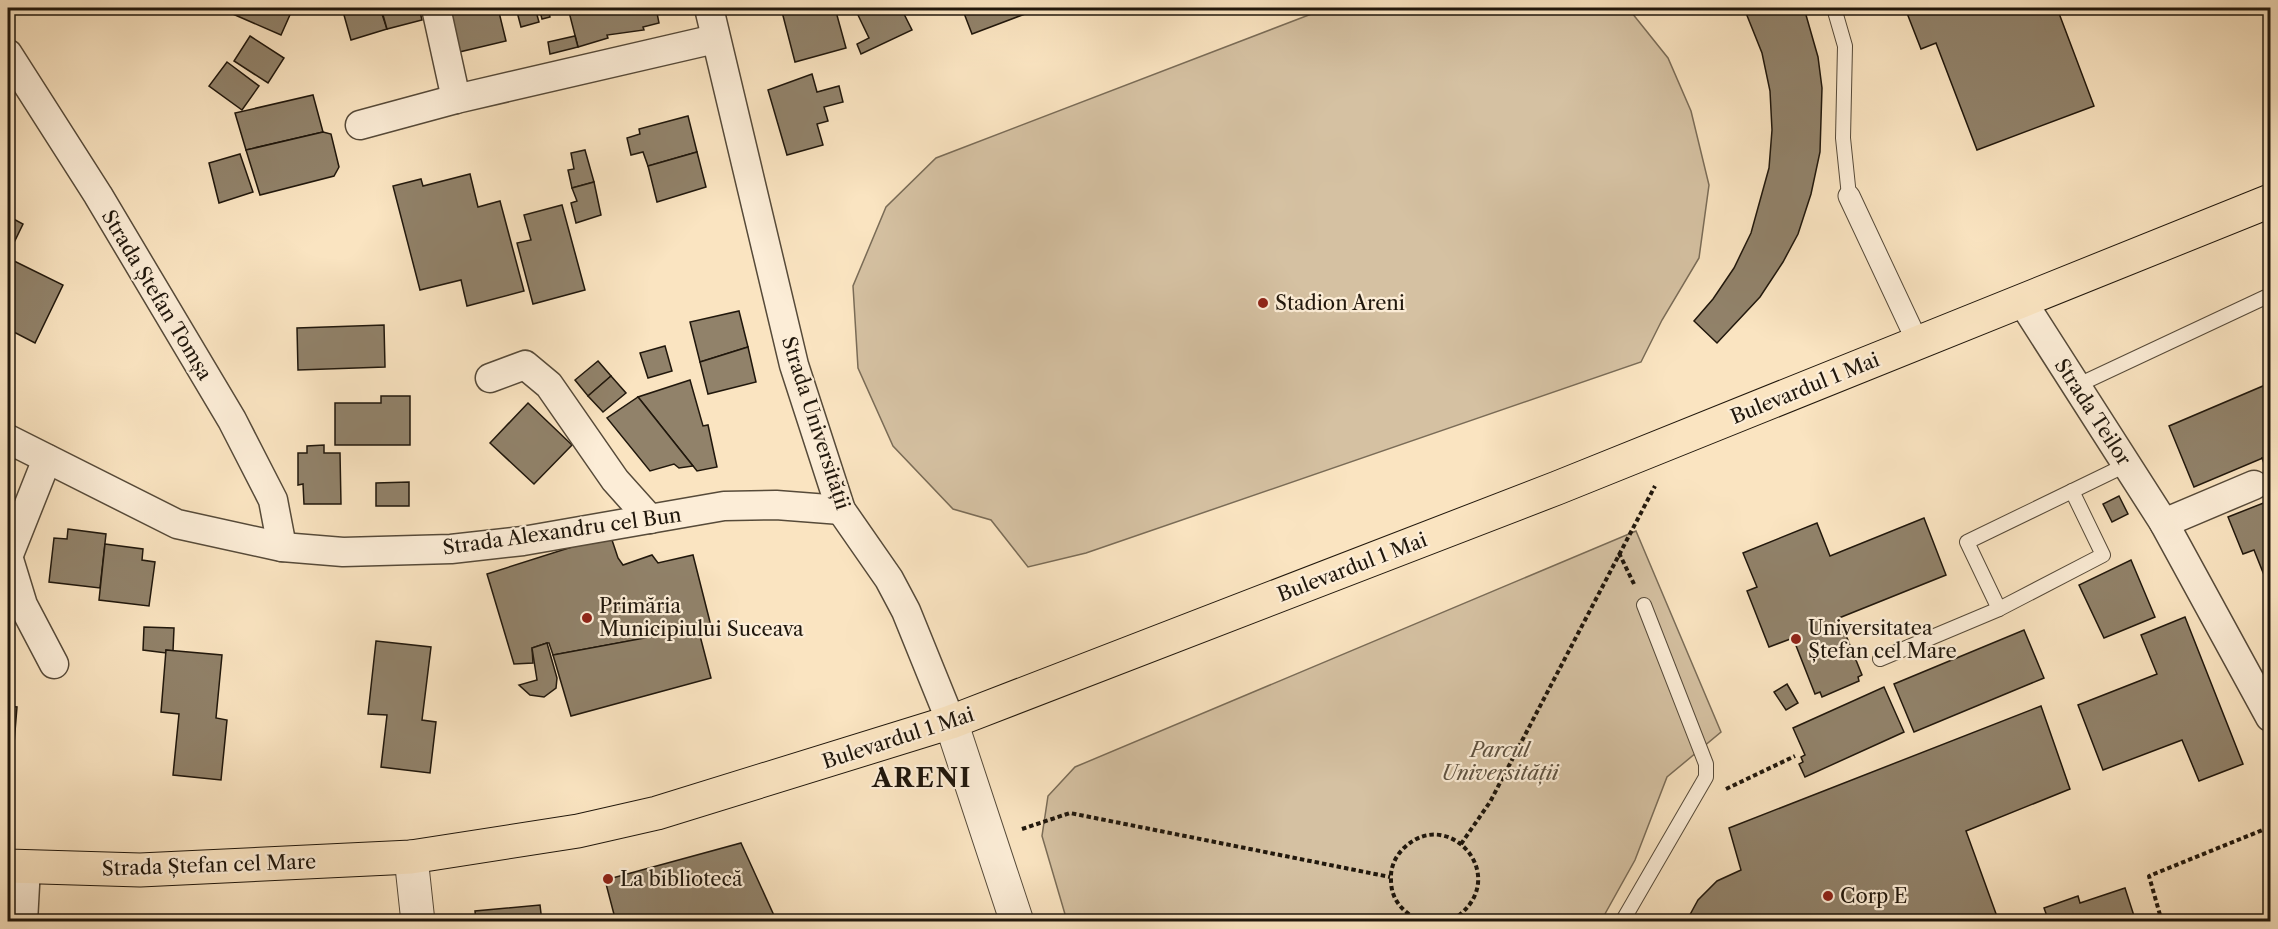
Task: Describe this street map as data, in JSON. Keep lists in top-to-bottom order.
{
  "streets": {
    "main road": ["Bulevardul 1 Mai", "Strada Ștefan cel Mare"],
    "street": [
      "Strada Ștefan Tomșa",
      "Strada Teilor",
      "Strada Universității",
      "Strada Alexandru cel Bun"
    ]
  },
  "crossings": [
    ["Strada Ștefan Tomșa", "Strada Alexandru cel Bun"],
    ["Bulevardul 1 Mai", "Strada Teilor"],
    ["Bulevardul 1 Mai", "Strada Universității"],
    ["Bulevardul 1 Mai", "Strada Ștefan cel Mare"],
    ["Strada Universității", "Strada Alexandru cel Bun"]
  ],
  "districts": ["ARENI"],
  "parks": ["Parcul Universității"],
  "places": [
    "Stadion Areni",
    "Primăria Municipiului Suceava",
    "Universitatea Ștefan cel Mare",
    "La bibliotecă",
    "Corp E"
  ]
}
